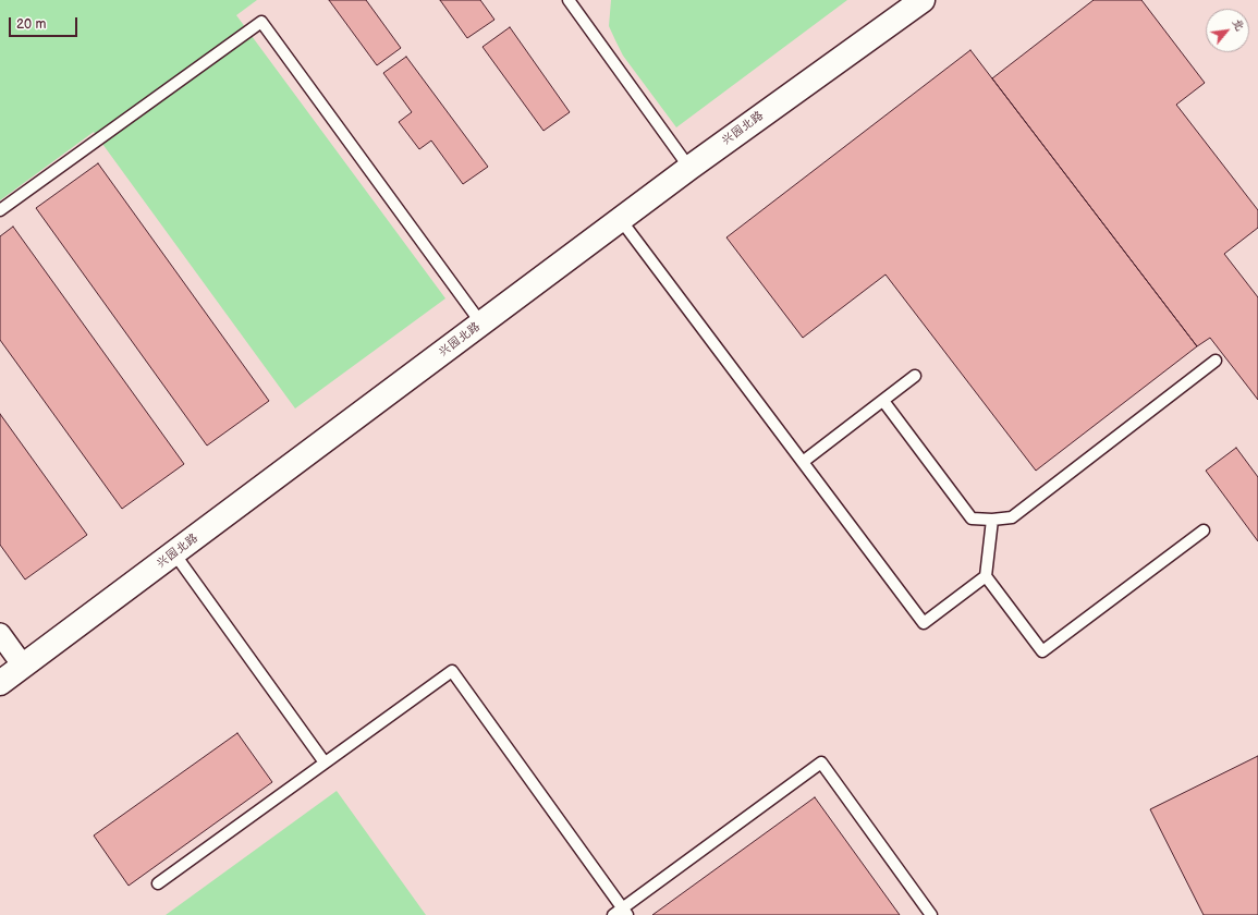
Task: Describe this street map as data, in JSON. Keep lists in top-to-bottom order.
{
  "streets": {
    "main road": ["兴园北路"]
  },
  "scale_bar": "20 m",
  "north": "top right"
}
